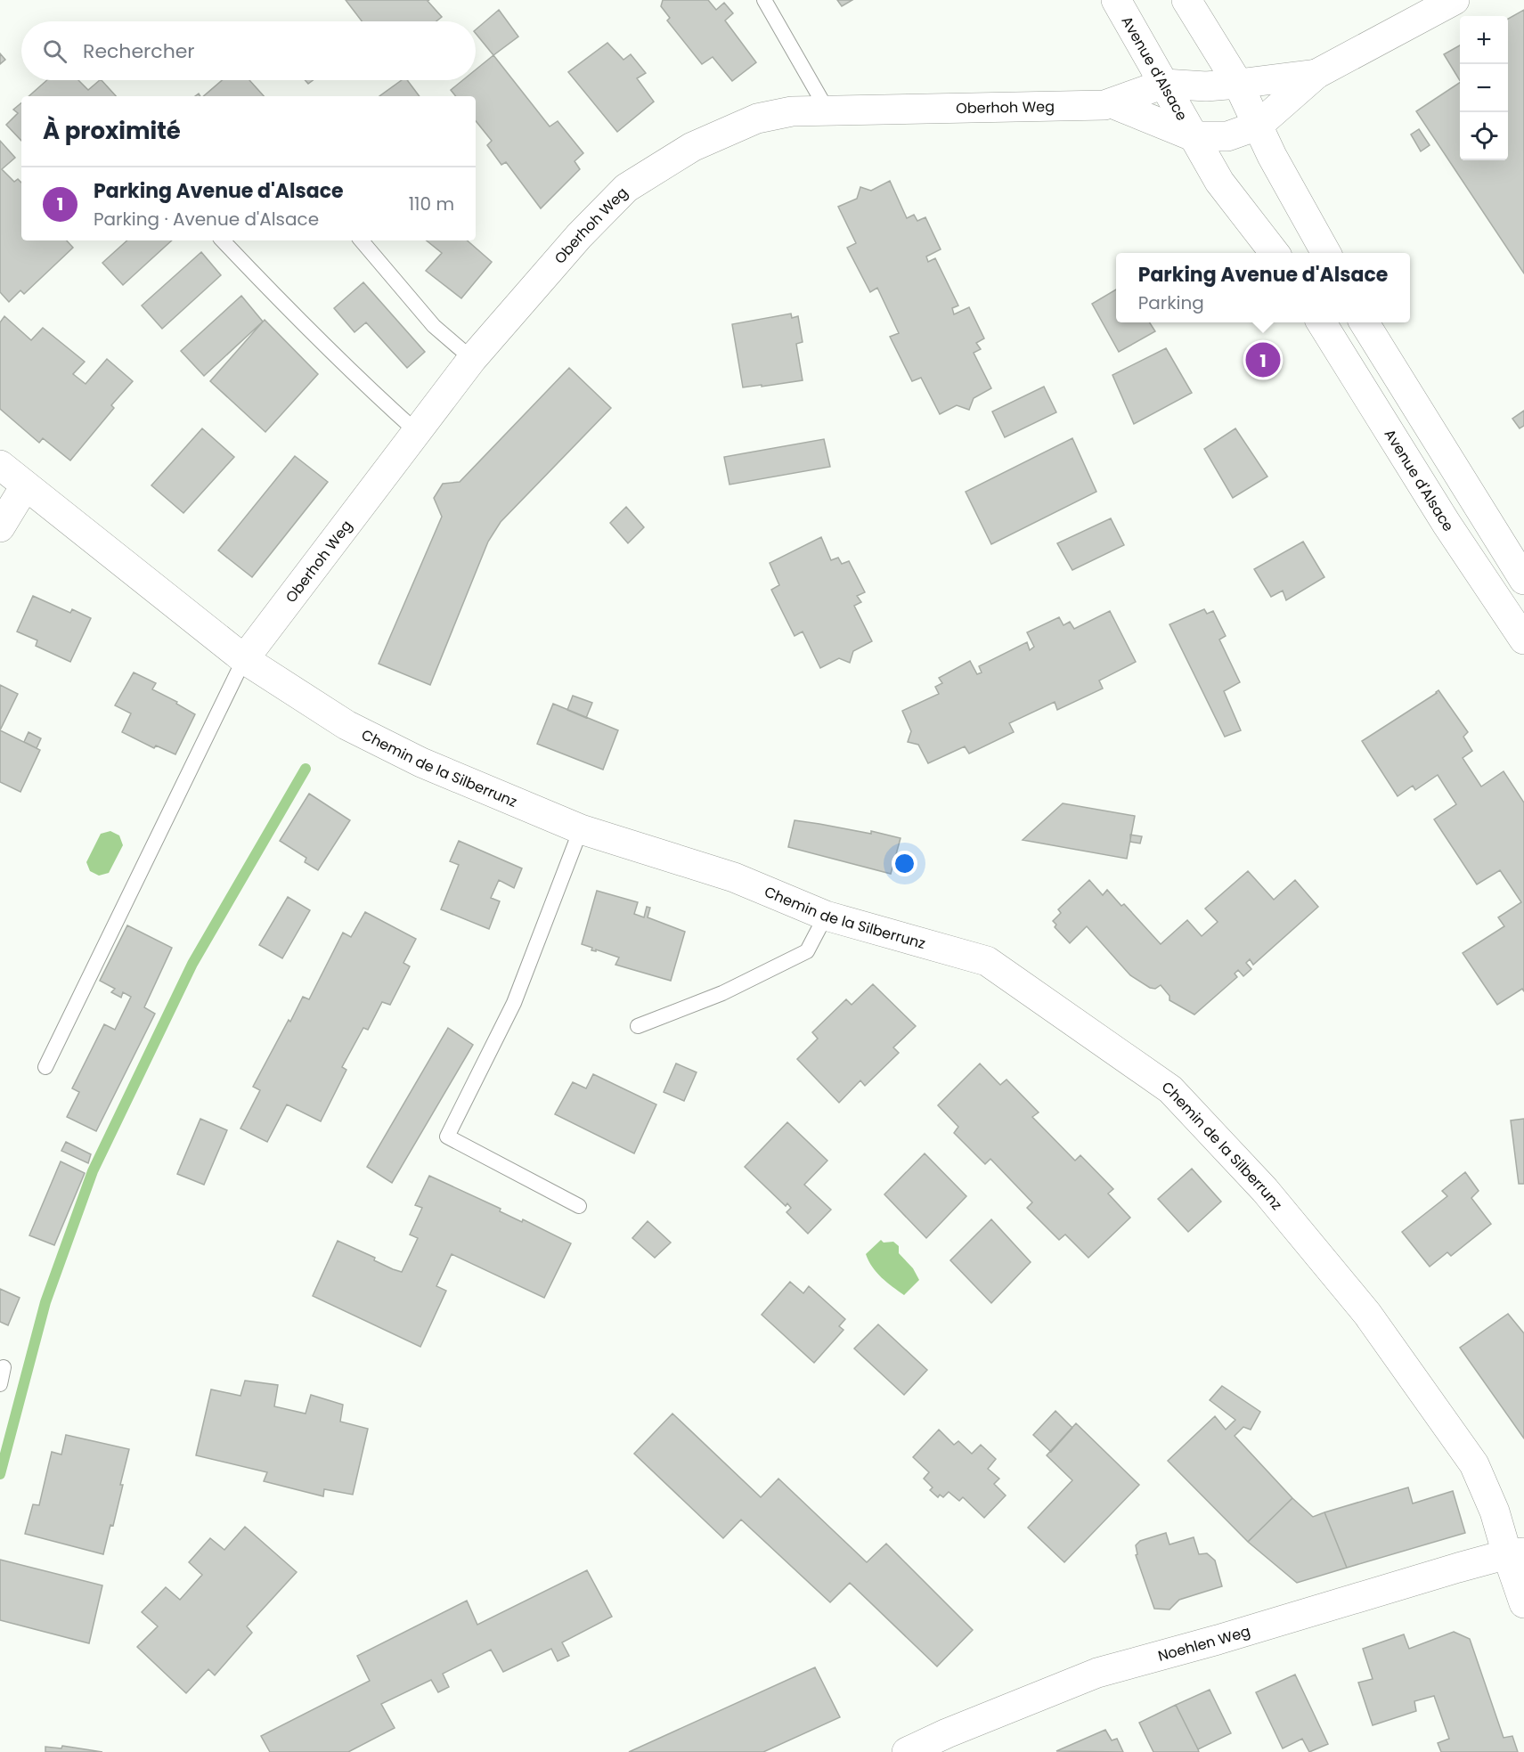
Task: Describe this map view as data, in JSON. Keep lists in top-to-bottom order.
{
  "streets": {
    "street": [
      "Avenue d'Alsace",
      "Oberhoh Weg",
      "Chemin de la Silberrunz",
      "Noehlen Weg"
    ]
  },
  "crossings": [
    ["Avenue d'Alsace", "Oberhoh Weg"],
    ["Oberhoh Weg", "Chemin de la Silberrunz"],
    ["Chemin de la Silberrunz", "Noehlen Weg"]
  ],
  "page": {
    "map_buttons": ["+", "−"],
    "search": "Rechercher",
    "heading": "À proximité",
    "list": [
      {
        "mark": "1",
        "name": "Parking Avenue d'Alsace",
        "note": "Parking · Avenue d'Alsace",
        "value": "110 m"
      }
    ],
    "popup": ["Parking Avenue d'Alsace", "Parking"],
    "pins": "1"
  }
}
